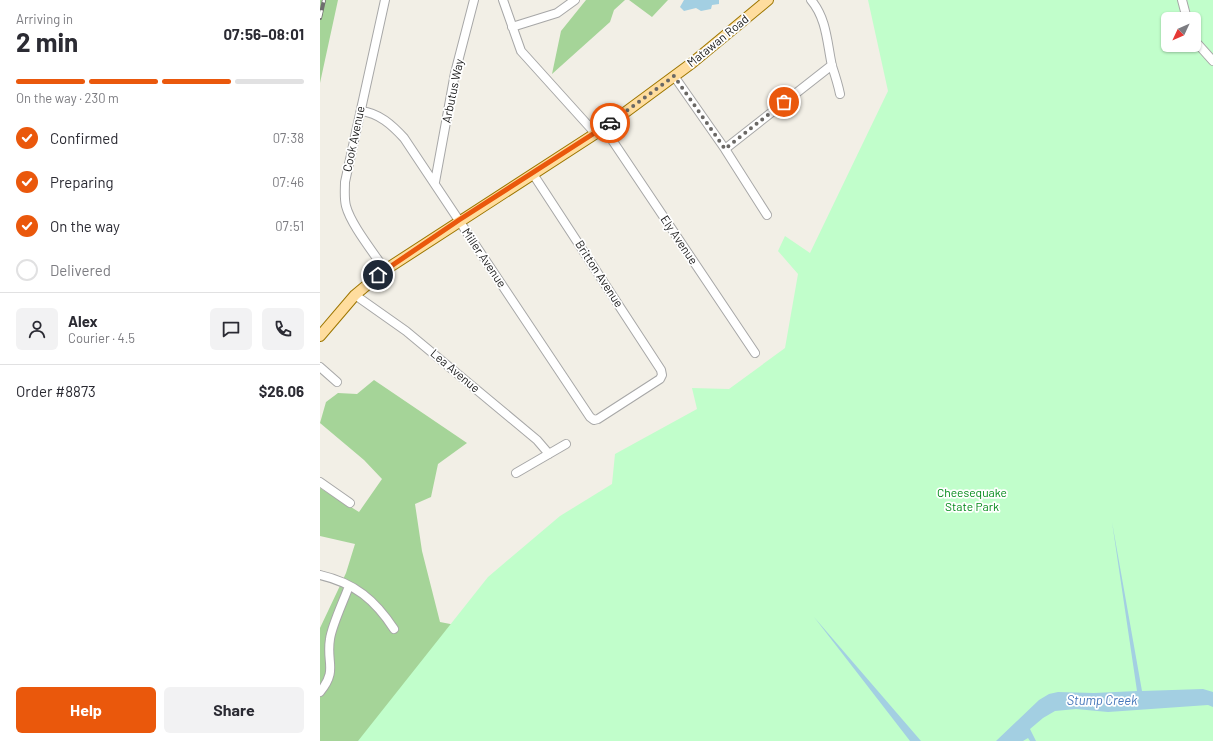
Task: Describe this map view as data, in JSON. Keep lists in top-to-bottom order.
{
  "streets": {
    "main road": ["Matawan Road"],
    "street": [
      "Arbutus Way",
      "Cook Avenue",
      "Ely Avenue",
      "Miller Avenue",
      "Britton Avenue",
      "Lea Avenue"
    ]
  },
  "crossings": [
    ["Matawan Road", "Cook Avenue"],
    ["Matawan Road", "Ely Avenue"],
    ["Matawan Road", "Miller Avenue"],
    ["Matawan Road", "Britton Avenue"],
    ["Matawan Road", "Lea Avenue"],
    ["Arbutus Way", "Miller Avenue"],
    ["Cook Avenue", "Miller Avenue"],
    ["Miller Avenue", "Britton Avenue"]
  ],
  "water": ["Stump Creek"],
  "parks": ["Cheesequake State Park"],
  "north": "bottom left",
  "page": {
    "heading": ["2 min", "Arriving in", "07:56–08:01"],
    "panel": [
      "Alex",
      "Courier · 4.5",
      "Order #8873",
      "$26.06"
    ],
    "bar": "On the way · 230 m",
    "list": [
      ["Confirmed", "07:38"],
      ["Preparing", "07:46"],
      ["On the way", "07:51"],
      "Delivered"
    ],
    "buttons": ["Help", "Share"]
  }
}
